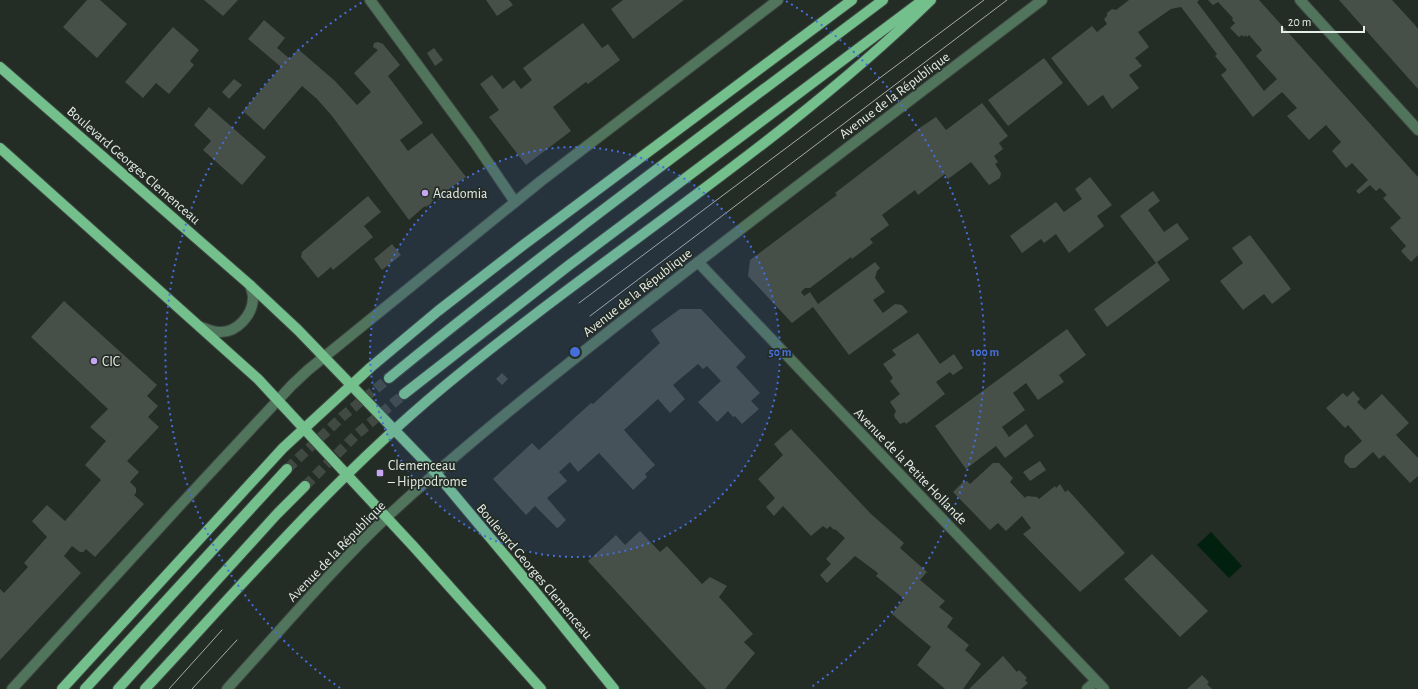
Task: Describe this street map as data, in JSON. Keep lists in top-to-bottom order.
{
  "streets": {
    "main road": ["Boulevard Georges Clemenceau"],
    "street": ["Avenue de la République", "Avenue de la Petite Hollande"]
  },
  "crossings": [
    ["Avenue de la République", "Boulevard Georges Clemenceau"],
    ["Avenue de la République", "Avenue de la Petite Hollande"]
  ],
  "places": {
    "other": ["Acadomia", "CIC"],
    "transit": ["Clemenceau – Hippodrome"]
  },
  "scale_bar": "20 m",
  "rings": ["50 m", "100 m"]
}
